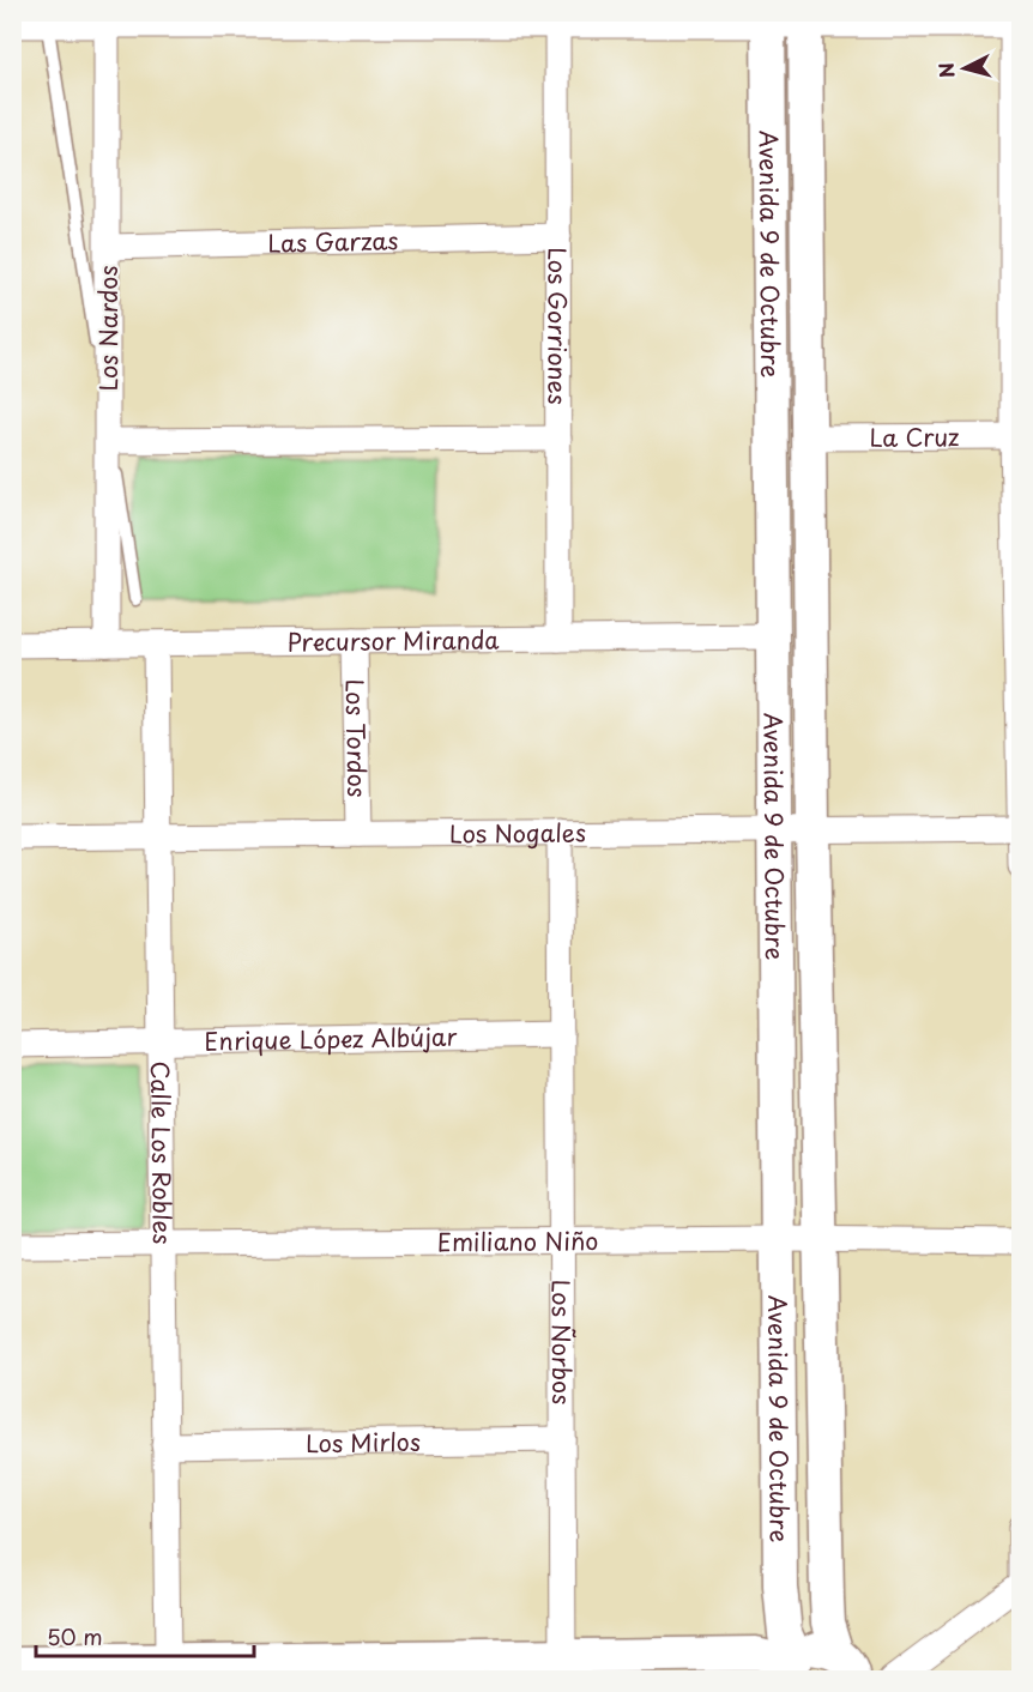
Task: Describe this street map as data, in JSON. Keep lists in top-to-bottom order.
{
  "streets": {
    "street": [
      "Las Garzas",
      "Avenida 9 de Octubre",
      "Los Gorriones",
      "Los Nardos",
      "La Cruz",
      "Precursor Miranda",
      "Los Tordos",
      "Los Nogales",
      "Enrique López Albújar",
      "Calle Los Robles",
      "Emiliano Niño",
      "Los Ñorbos",
      "Los Mirlos"
    ]
  },
  "crossings": [
    ["Las Garzas", "Los Gorriones"],
    ["Las Garzas", "Los Nardos"],
    ["Avenida 9 de Octubre", "La Cruz"],
    ["Avenida 9 de Octubre", "Precursor Miranda"],
    ["Avenida 9 de Octubre", "Los Nogales"],
    ["Avenida 9 de Octubre", "Emiliano Niño"],
    ["Los Gorriones", "Precursor Miranda"],
    ["Los Nardos", "Precursor Miranda"],
    ["Precursor Miranda", "Los Tordos"],
    ["Precursor Miranda", "Calle Los Robles"],
    ["Los Tordos", "Los Nogales"],
    ["Los Nogales", "Calle Los Robles"],
    ["Los Nogales", "Los Ñorbos"],
    ["Enrique López Albújar", "Calle Los Robles"],
    ["Enrique López Albújar", "Los Ñorbos"],
    ["Calle Los Robles", "Emiliano Niño"],
    ["Calle Los Robles", "Los Mirlos"],
    ["Emiliano Niño", "Los Ñorbos"],
    ["Los Ñorbos", "Los Mirlos"]
  ],
  "scale_bar": "50 m",
  "north": "left"
}
